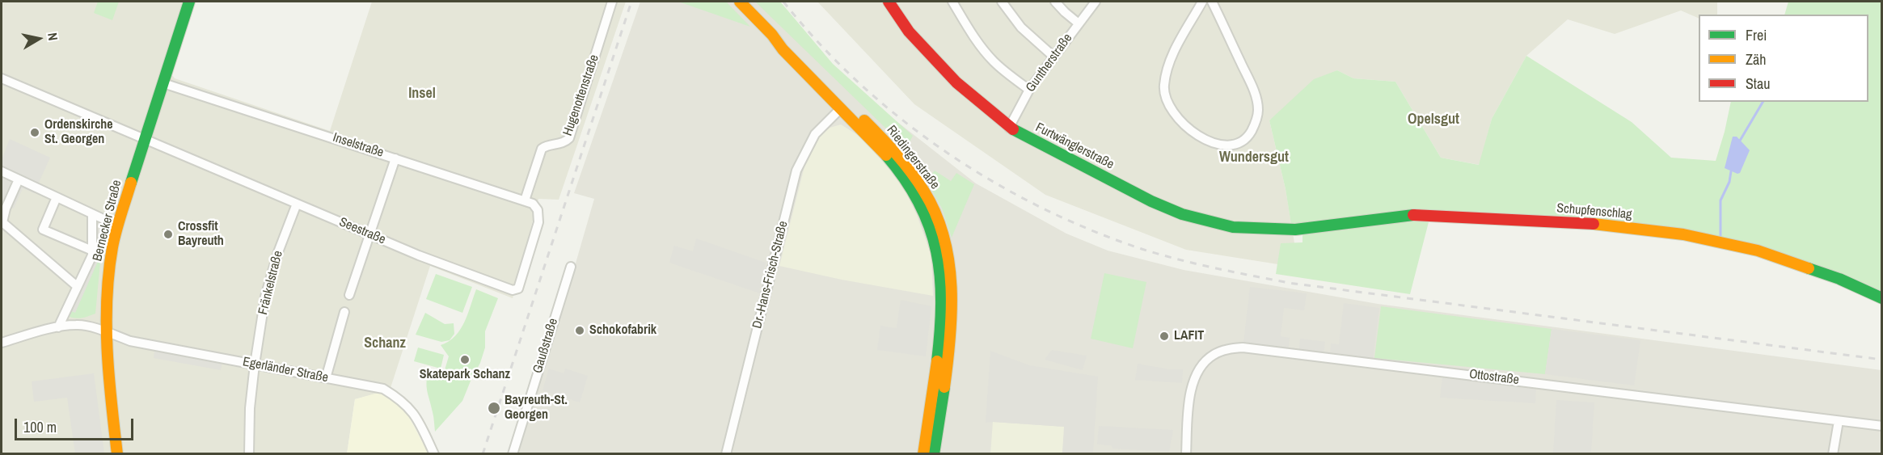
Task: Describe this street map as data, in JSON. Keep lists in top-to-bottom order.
{
  "streets": {
    "street": [
      "Guntherstraße",
      "Hugenottenstraße",
      "Inselstraße",
      "Furtwänglerstraße",
      "Riedingerstraße",
      "Schupfenschlag",
      "Bernecker Straße",
      "Seestraße",
      "Dr.-Hans-Frisch-Straße",
      "Fränkelstraße",
      "Gaußstraße",
      "Egerländer Straße",
      "Ottostraße"
    ]
  },
  "crossings": [
    ["Guntherstraße", "Furtwänglerstraße"],
    ["Hugenottenstraße", "Inselstraße"],
    ["Hugenottenstraße", "Seestraße"],
    ["Inselstraße", "Bernecker Straße"],
    ["Inselstraße", "Seestraße"],
    ["Furtwänglerstraße", "Schupfenschlag"],
    ["Riedingerstraße", "Dr.-Hans-Frisch-Straße"],
    ["Bernecker Straße", "Seestraße"],
    ["Bernecker Straße", "Egerländer Straße"],
    ["Seestraße", "Fränkelstraße"],
    ["Fränkelstraße", "Egerländer Straße"]
  ],
  "districts": [
    "Insel",
    "Opelsgut",
    "Wundersgut",
    "Schanz"
  ],
  "places": [
    "Ordenskirche St. Georgen",
    "Crossfit Bayreuth",
    "Schokofabrik",
    "LAFIT",
    "Skatepark Schanz",
    "Bayreuth-St. Georgen"
  ],
  "legend": ["Frei", "Zäh", "Stau"],
  "scale_bar": "100 m",
  "north": "right"
}
